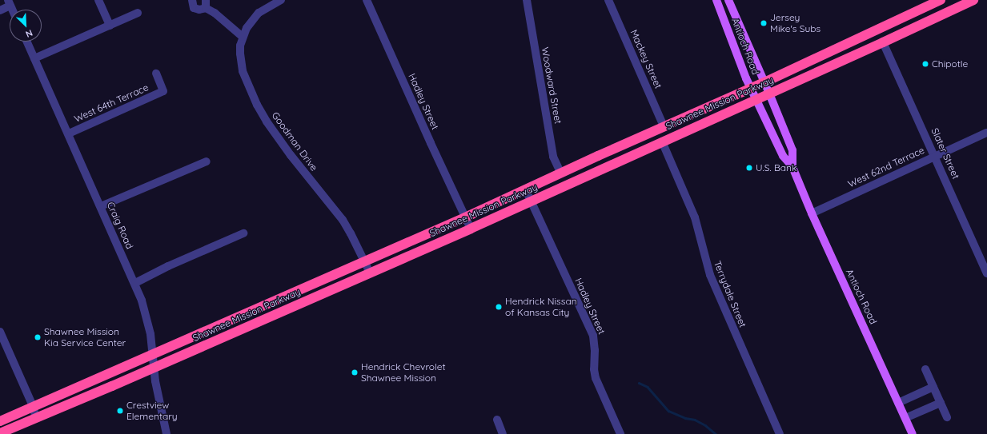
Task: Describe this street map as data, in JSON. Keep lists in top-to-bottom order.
{
  "streets": {
    "highway": ["Shawnee Mission Parkway"],
    "main road": ["Antioch Road"],
    "street": [
      "Mackey Street",
      "Woodward Street",
      "Hadley Street",
      "West 64th Terrace",
      "Goodman Drive",
      "Slater Street",
      "West 62nd Terrace",
      "Craig Road",
      "Terrydale Street"
    ]
  },
  "crossings": [
    ["Antioch Road", "Shawnee Mission Parkway"],
    ["Antioch Road", "West 62nd Terrace"],
    ["Mackey Street", "Shawnee Mission Parkway"],
    ["Woodward Street", "Shawnee Mission Parkway"],
    ["Hadley Street", "Shawnee Mission Parkway"],
    ["West 64th Terrace", "Craig Road"],
    ["Shawnee Mission Parkway", "Goodman Drive"],
    ["Shawnee Mission Parkway", "Slater Street"],
    ["Shawnee Mission Parkway", "Craig Road"],
    ["Shawnee Mission Parkway", "Terrydale Street"],
    ["Slater Street", "West 62nd Terrace"]
  ],
  "places": [
    "Jersey Mike's Subs",
    "Chipotle",
    "U.S. Bank",
    "Hendrick Nissan of Kansas City",
    "Shawnee Mission Kia Service Center",
    "Hendrick Chevrolet Shawnee Mission",
    "Crestview Elementary"
  ],
  "north": "bottom right"
}
